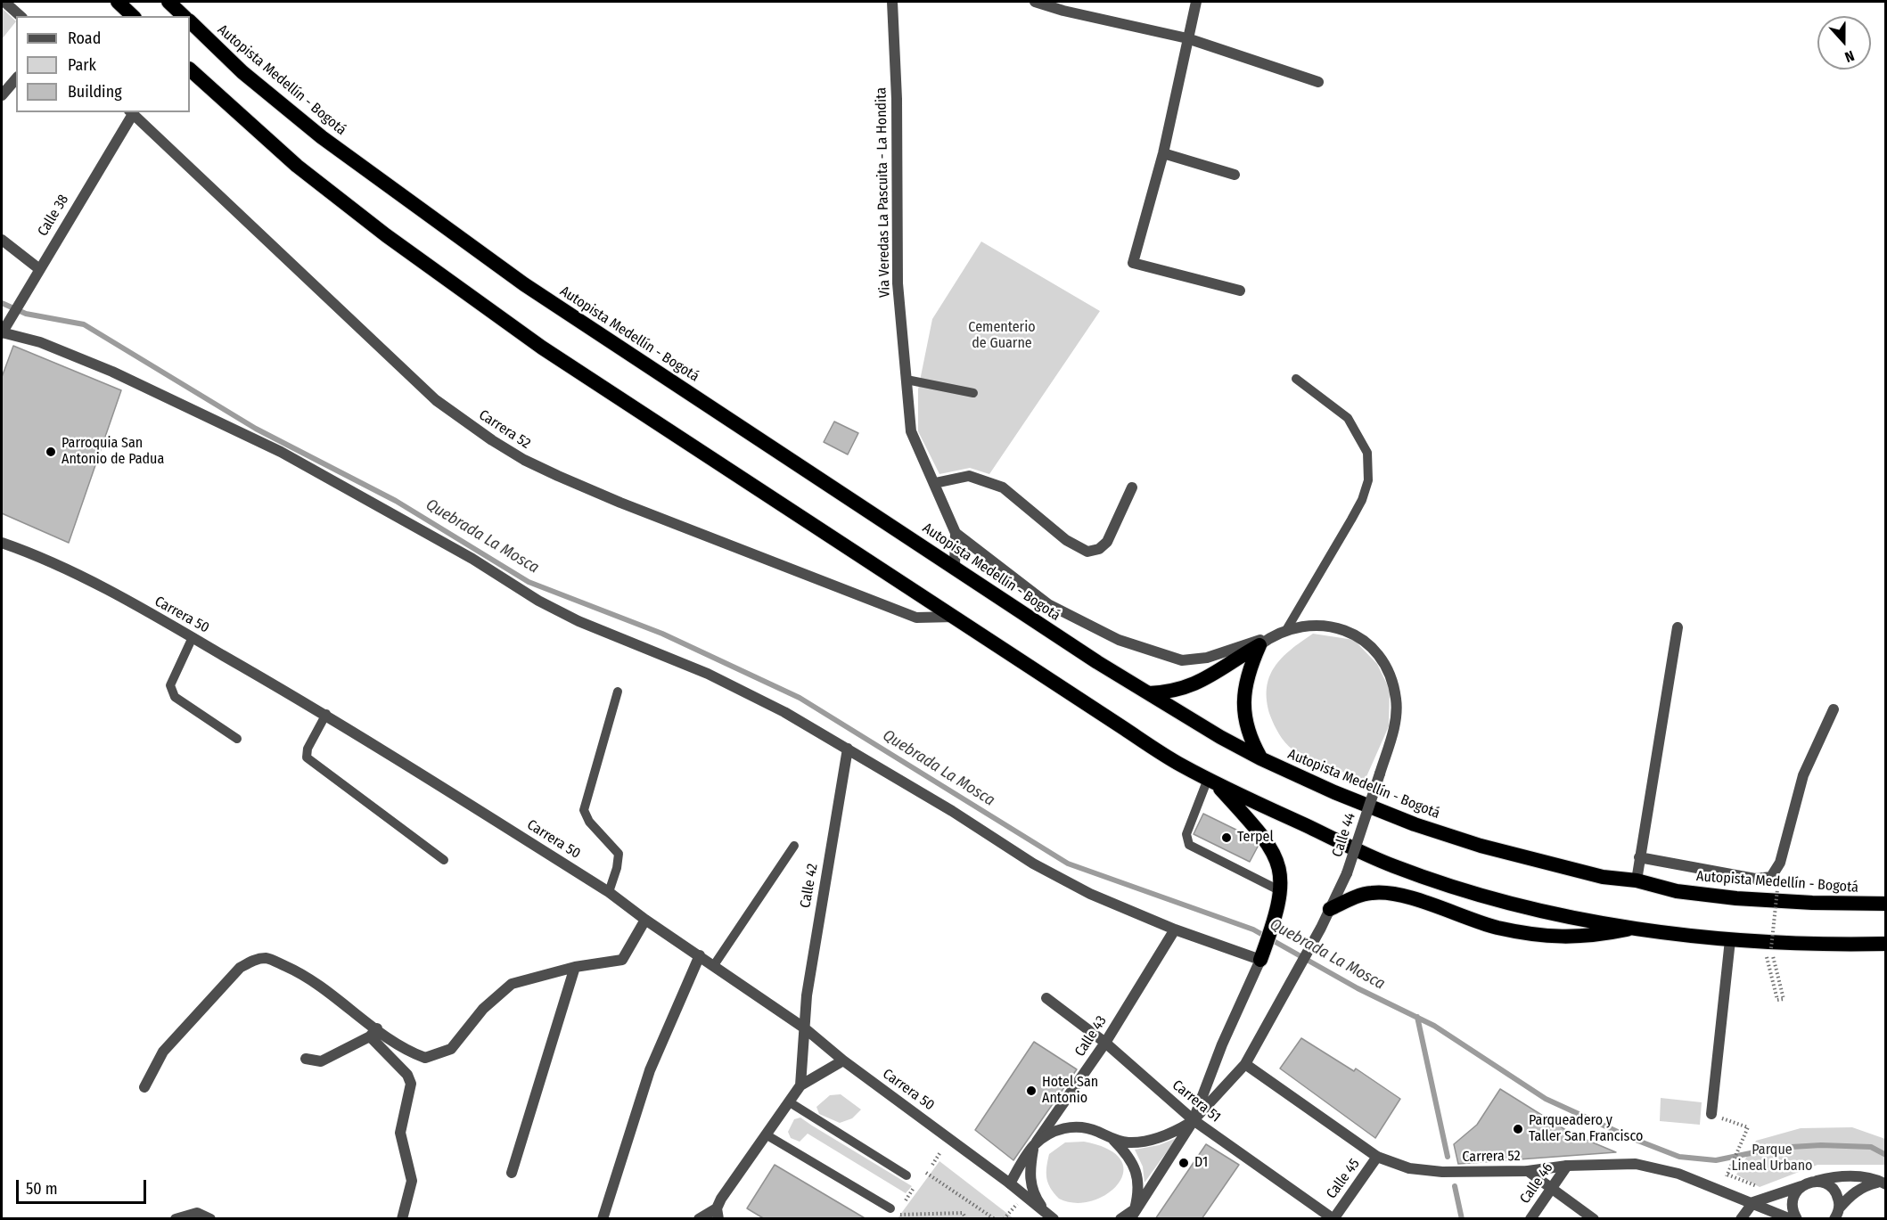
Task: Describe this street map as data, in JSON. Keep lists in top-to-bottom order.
{
  "streets": {
    "highway": ["Autopista Medellín - Bogotá"],
    "street": [
      "Via Veredas La Pascuita - La Hondita",
      "Calle 38",
      "Carrera 52",
      "Carrera 50",
      "Calle 44",
      "Calle 42",
      "Calle 43",
      "Carrera 51",
      "Calle 45",
      "Calle 46"
    ]
  },
  "crossings": [
    ["Autopista Medellín - Bogotá", "Via Veredas La Pascuita - La Hondita"],
    ["Calle 38", "Carrera 52"],
    ["Carrera 52", "Calle 44"],
    ["Carrera 52", "Calle 45"],
    ["Carrera 52", "Calle 46"],
    ["Carrera 50", "Calle 42"],
    ["Carrera 50", "Calle 43"],
    ["Calle 44", "Carrera 51"],
    ["Calle 43", "Carrera 51"],
    ["Carrera 51", "Calle 45"]
  ],
  "water": ["Quebrada La Mosca"],
  "parks": ["Cementerio de Guarne", "Parque Lineal Urbano"],
  "places": [
    "Parroquia San Antonio de Padua",
    "Terpel",
    "Hotel San Antonio",
    "Parqueadero y Taller San Francisco",
    "D1"
  ],
  "legend": ["Road", "Park", "Building"],
  "scale_bar": "50 m",
  "north": "bottom"
}
